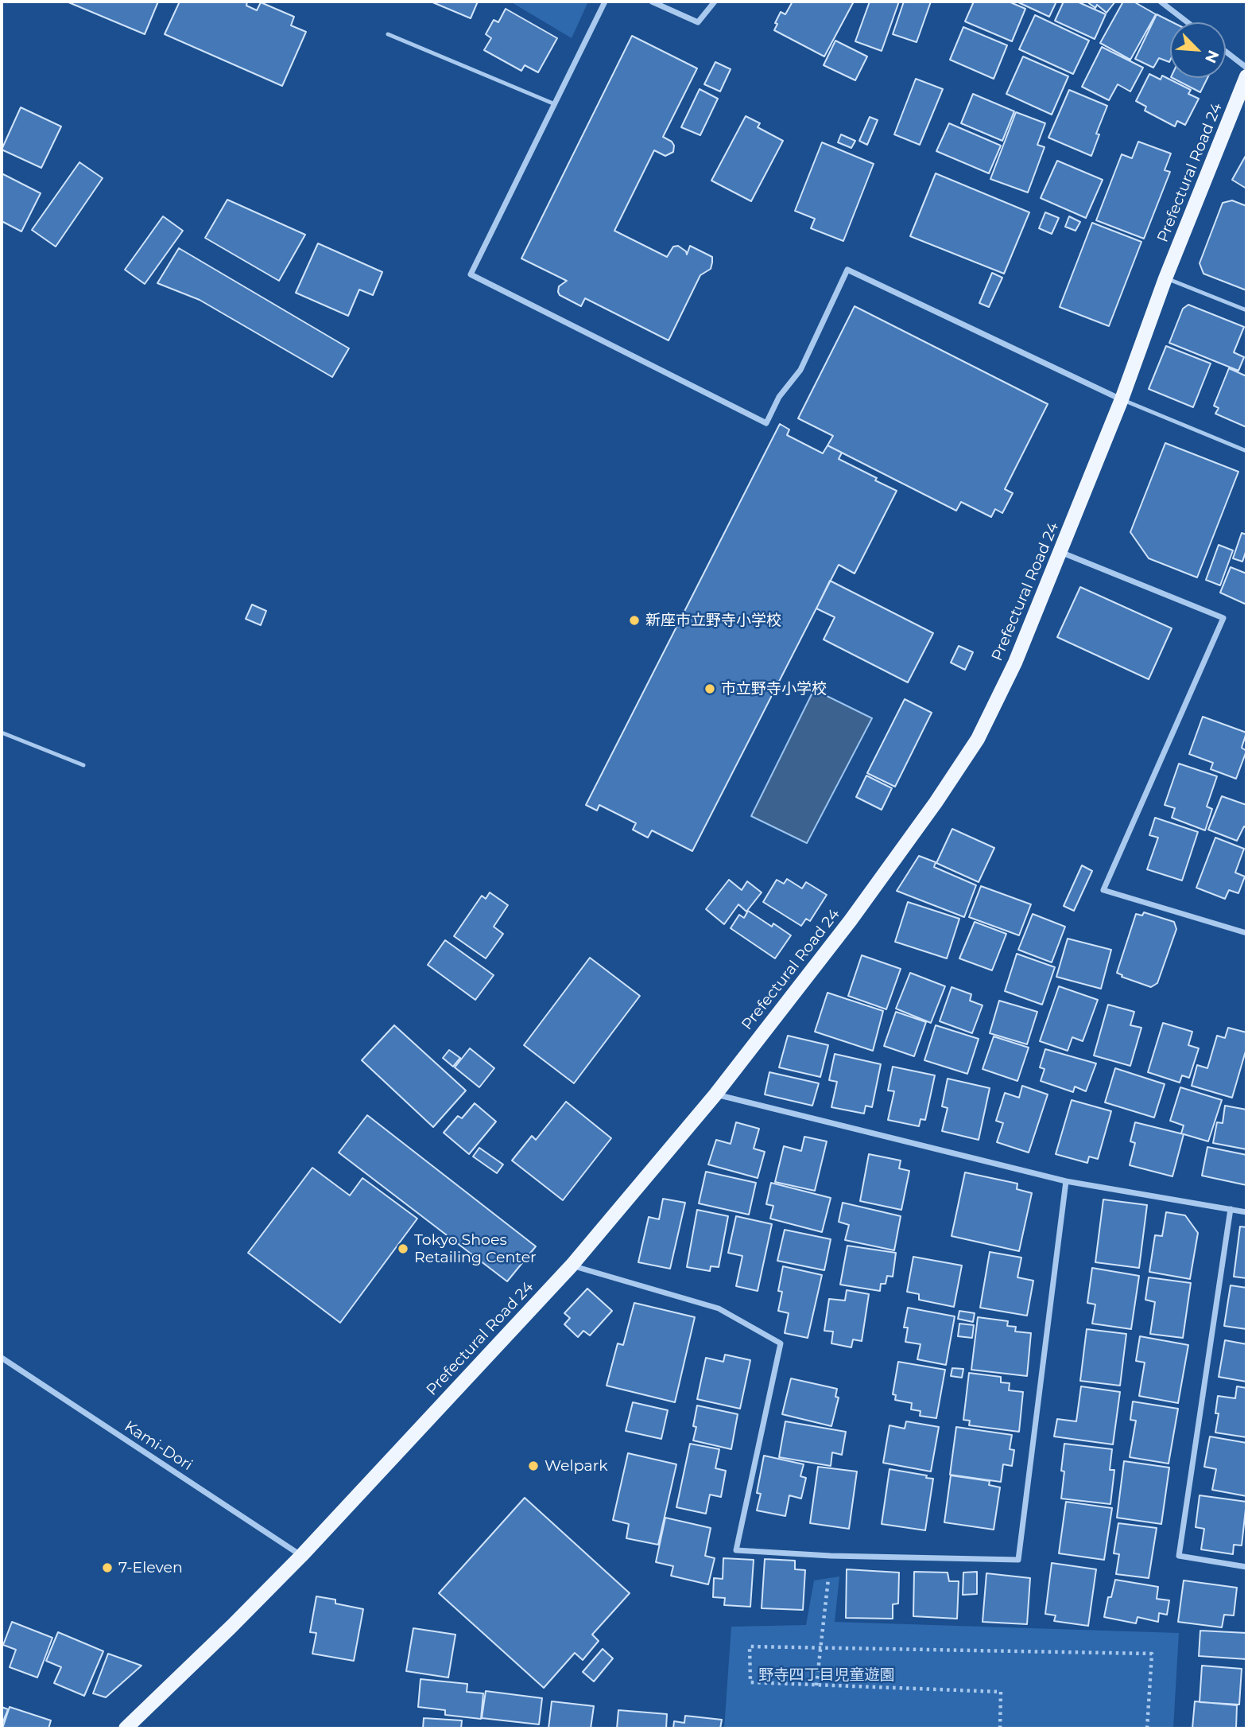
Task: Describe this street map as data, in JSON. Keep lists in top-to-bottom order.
{
  "streets": {
    "main road": ["Prefectural Road 24"],
    "street": ["Kami-Dori"]
  },
  "crossings": [
    ["Prefectural Road 24", "Kami-Dori"]
  ],
  "parks": ["野寺四丁目児童遊園"],
  "places": [
    "新座市立野寺小学校",
    "市立野寺小学校",
    "Tokyo Shoes Retailing Center",
    "Welpark",
    "7-Eleven"
  ],
  "north": "bottom right"
}
